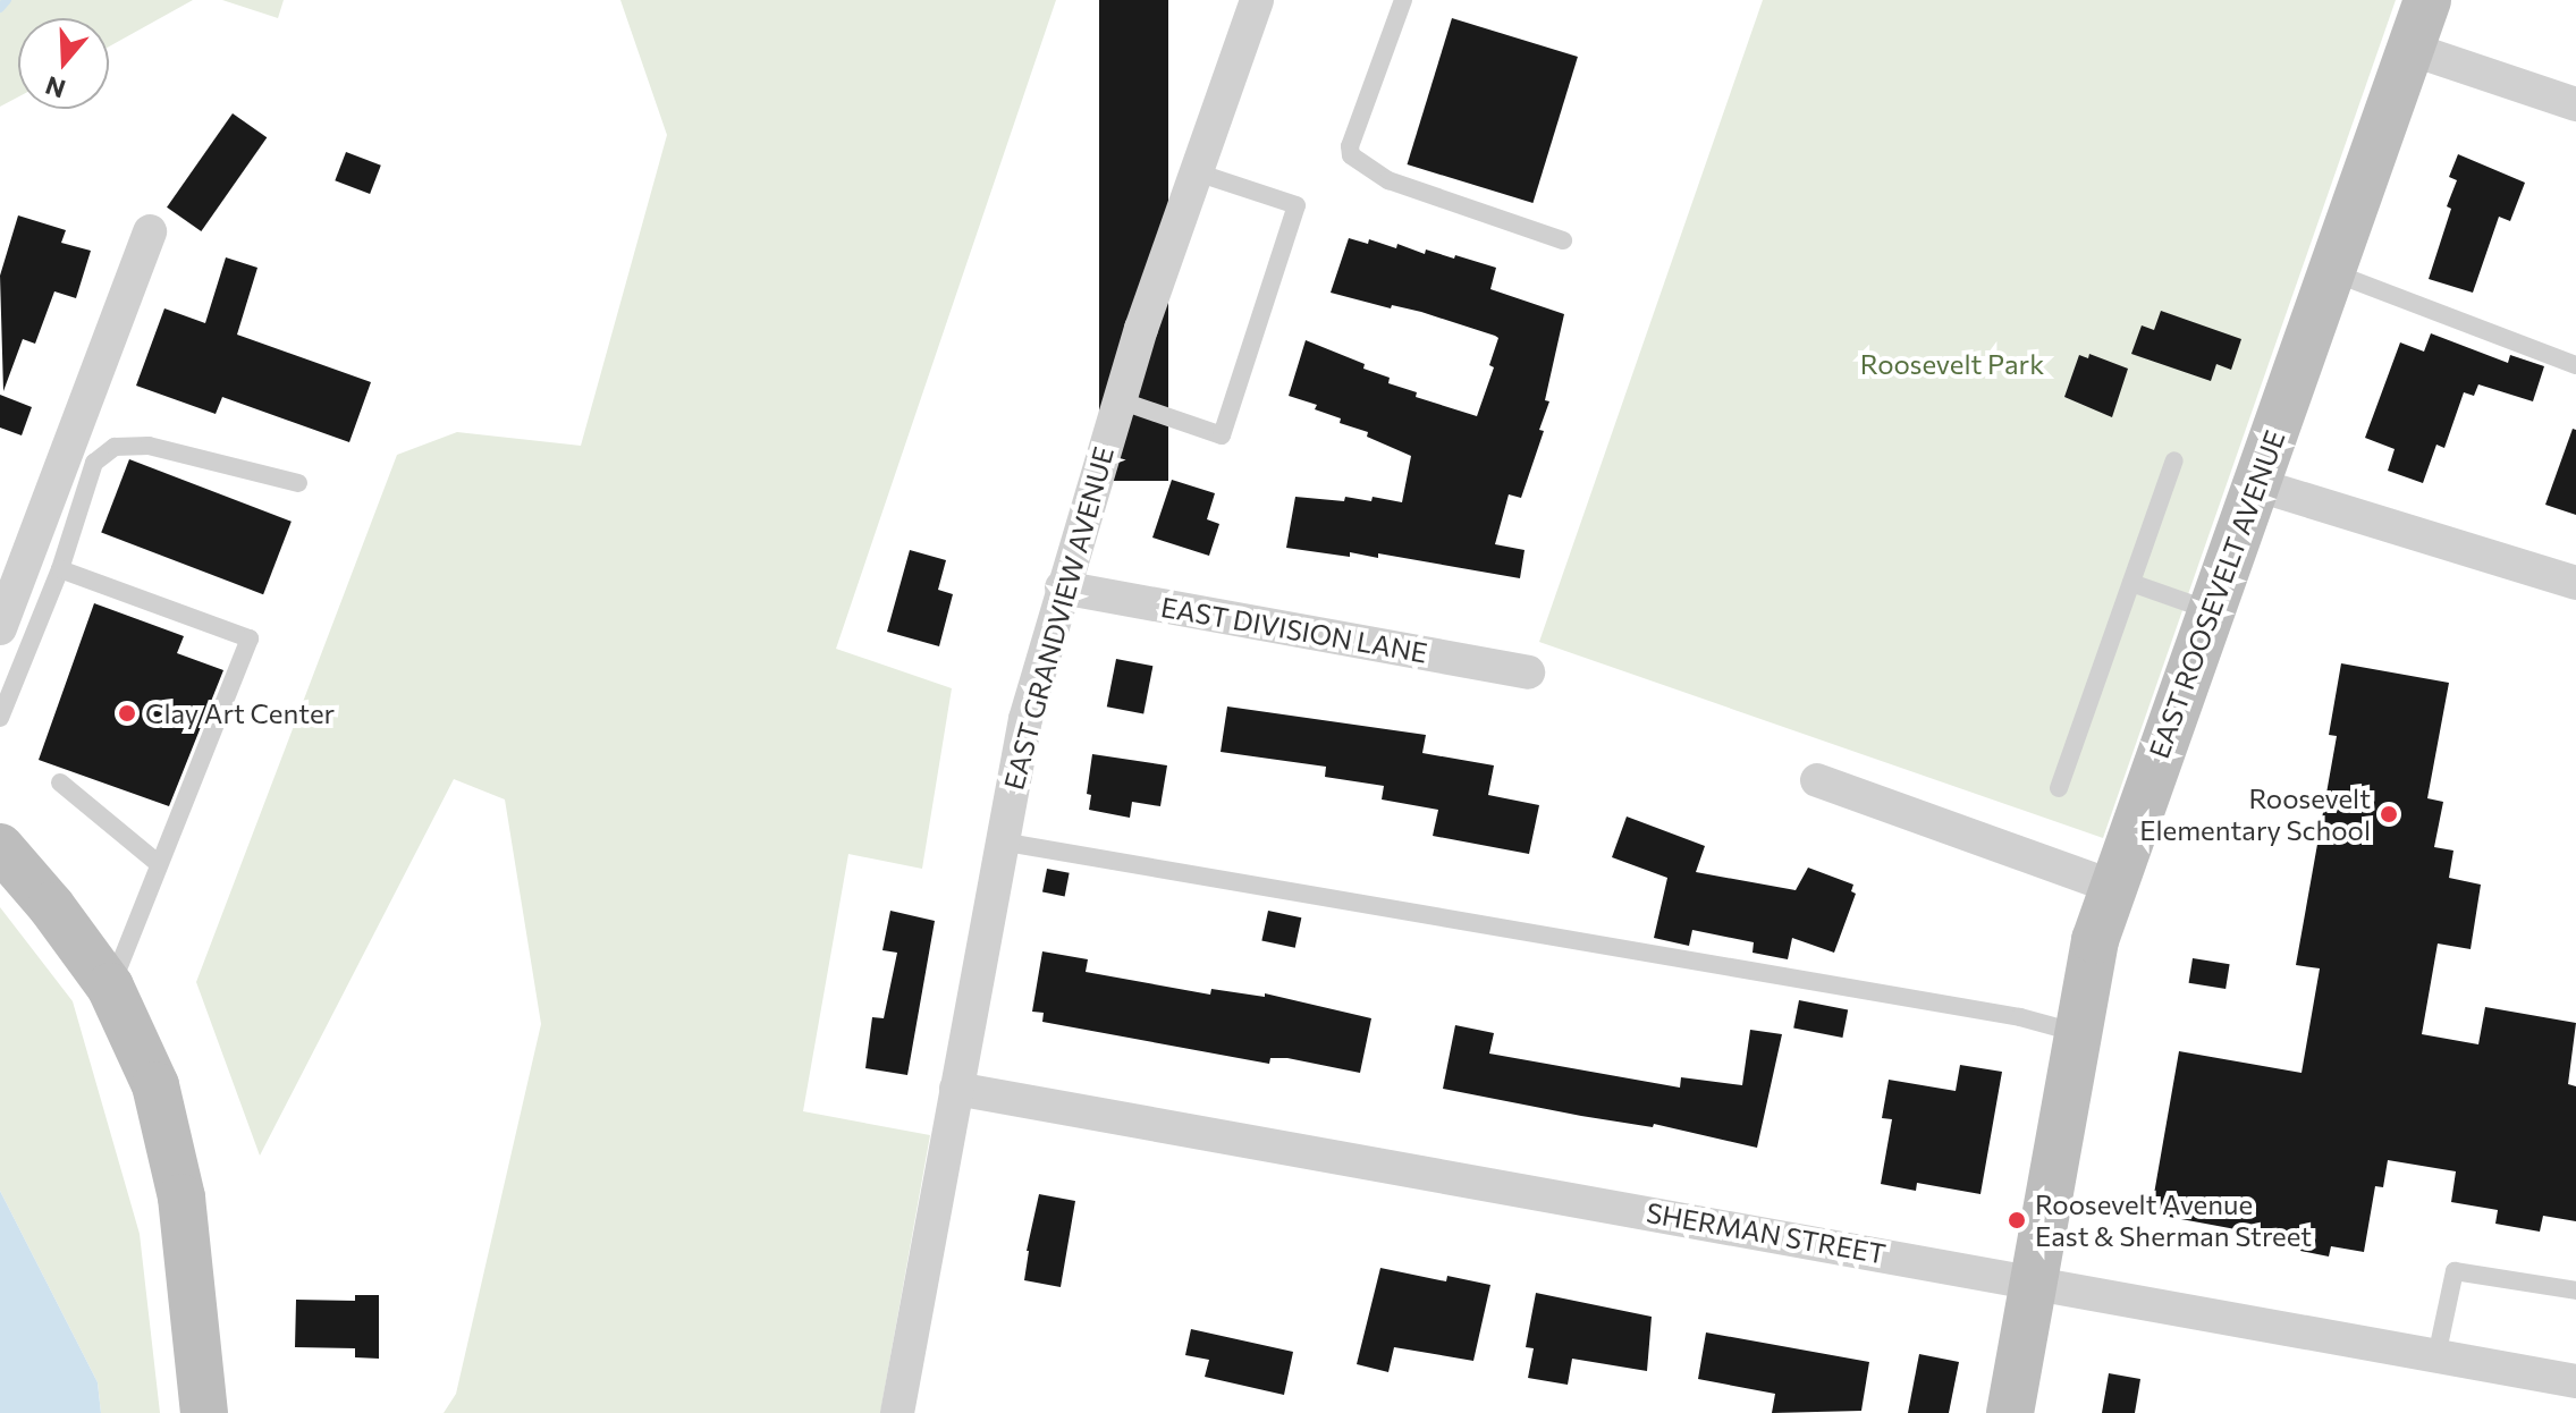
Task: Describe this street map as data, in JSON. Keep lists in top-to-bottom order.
{
  "streets": {
    "street": [
      "EAST ROOSEVELT AVENUE",
      "EAST GRANDVIEW AVENUE",
      "EAST DIVISION LANE",
      "SHERMAN STREET"
    ]
  },
  "crossings": [
    ["EAST ROOSEVELT AVENUE", "SHERMAN STREET"],
    ["EAST GRANDVIEW AVENUE", "EAST DIVISION LANE"],
    ["EAST GRANDVIEW AVENUE", "SHERMAN STREET"]
  ],
  "parks": ["Roosevelt Park"],
  "places": ["Clay Art Center", "Roosevelt Elementary School", "Roosevelt Avenue East & Sherman Street"],
  "north": "bottom"
}
